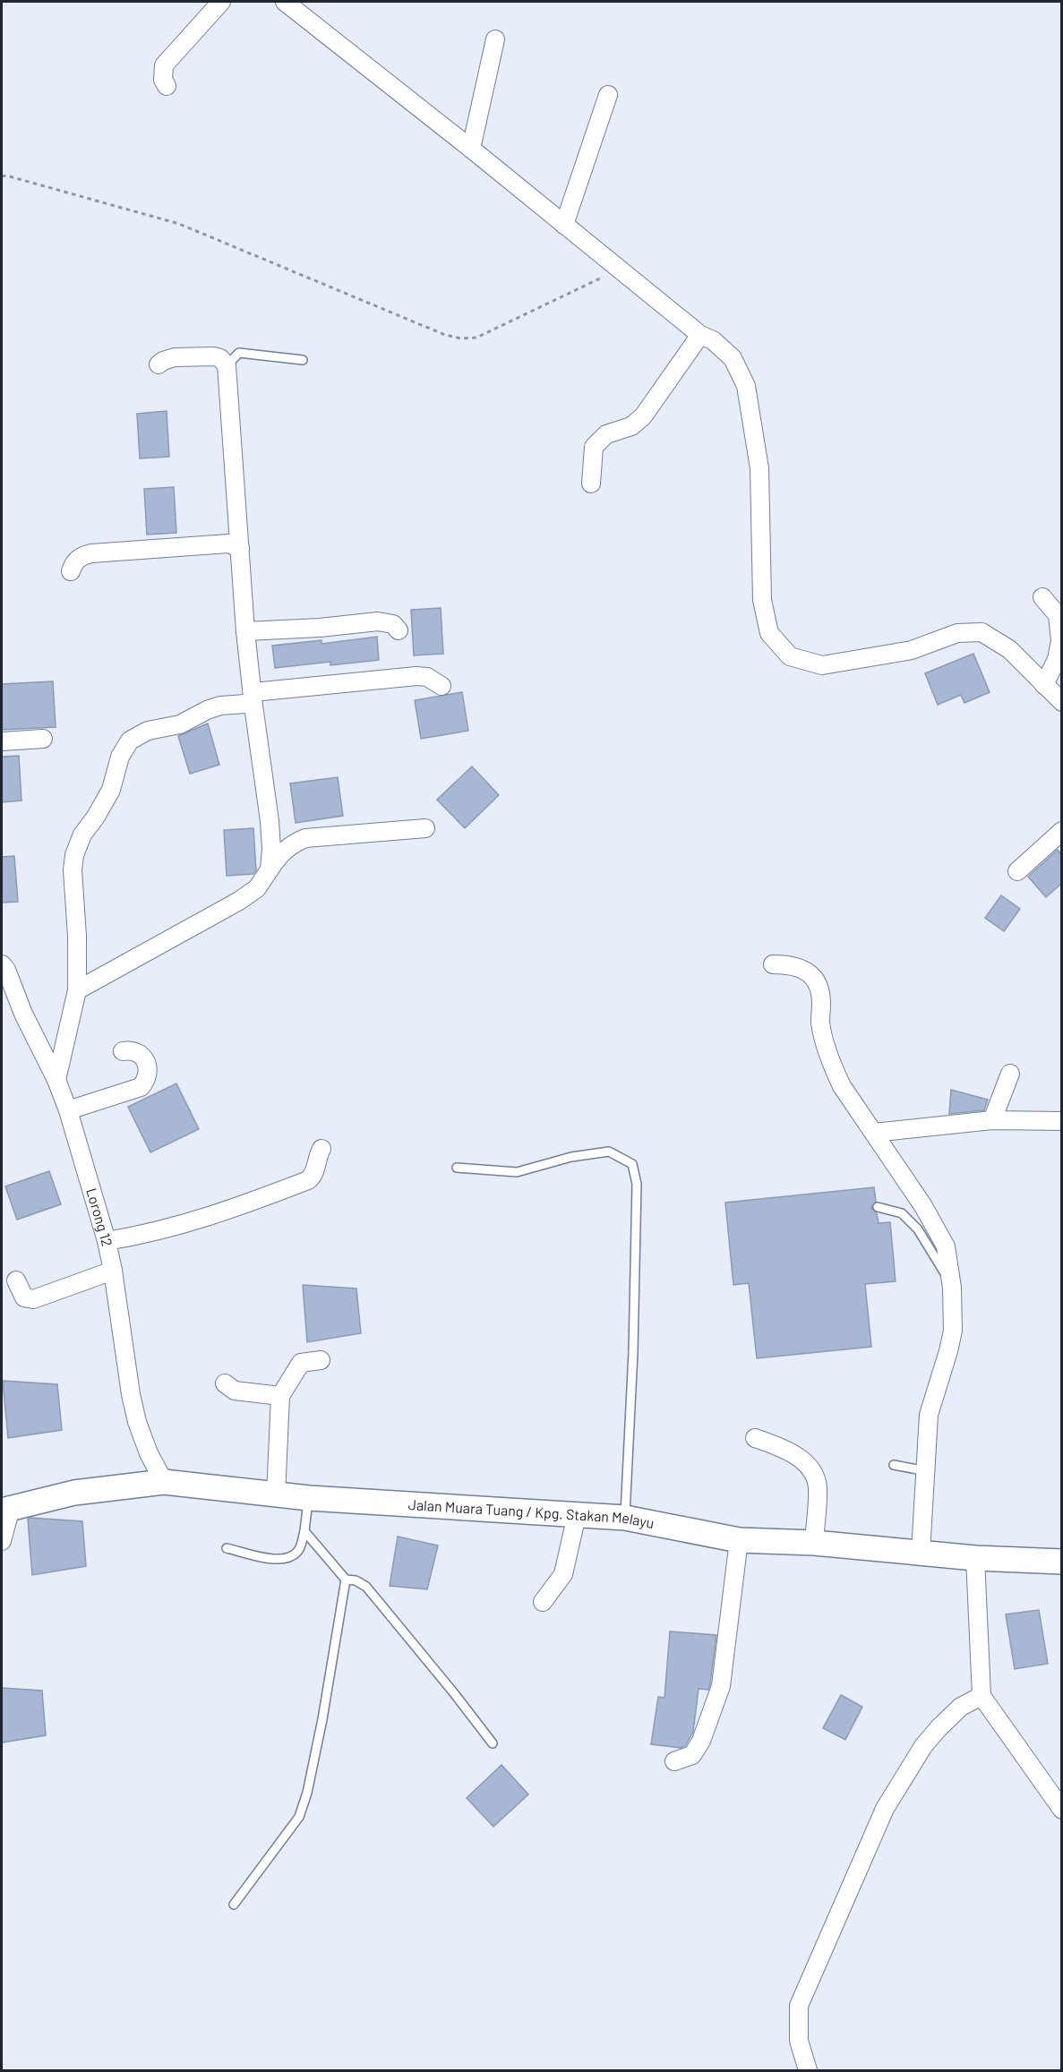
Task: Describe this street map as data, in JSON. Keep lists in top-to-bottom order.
{
  "streets": {
    "main road": ["Jalan Muara Tuang / Kpg. Stakan Melayu"],
    "street": ["Lorong 12"]
  },
  "crossings": [
    ["Lorong 12", "Jalan Muara Tuang / Kpg. Stakan Melayu"]
  ]
}
